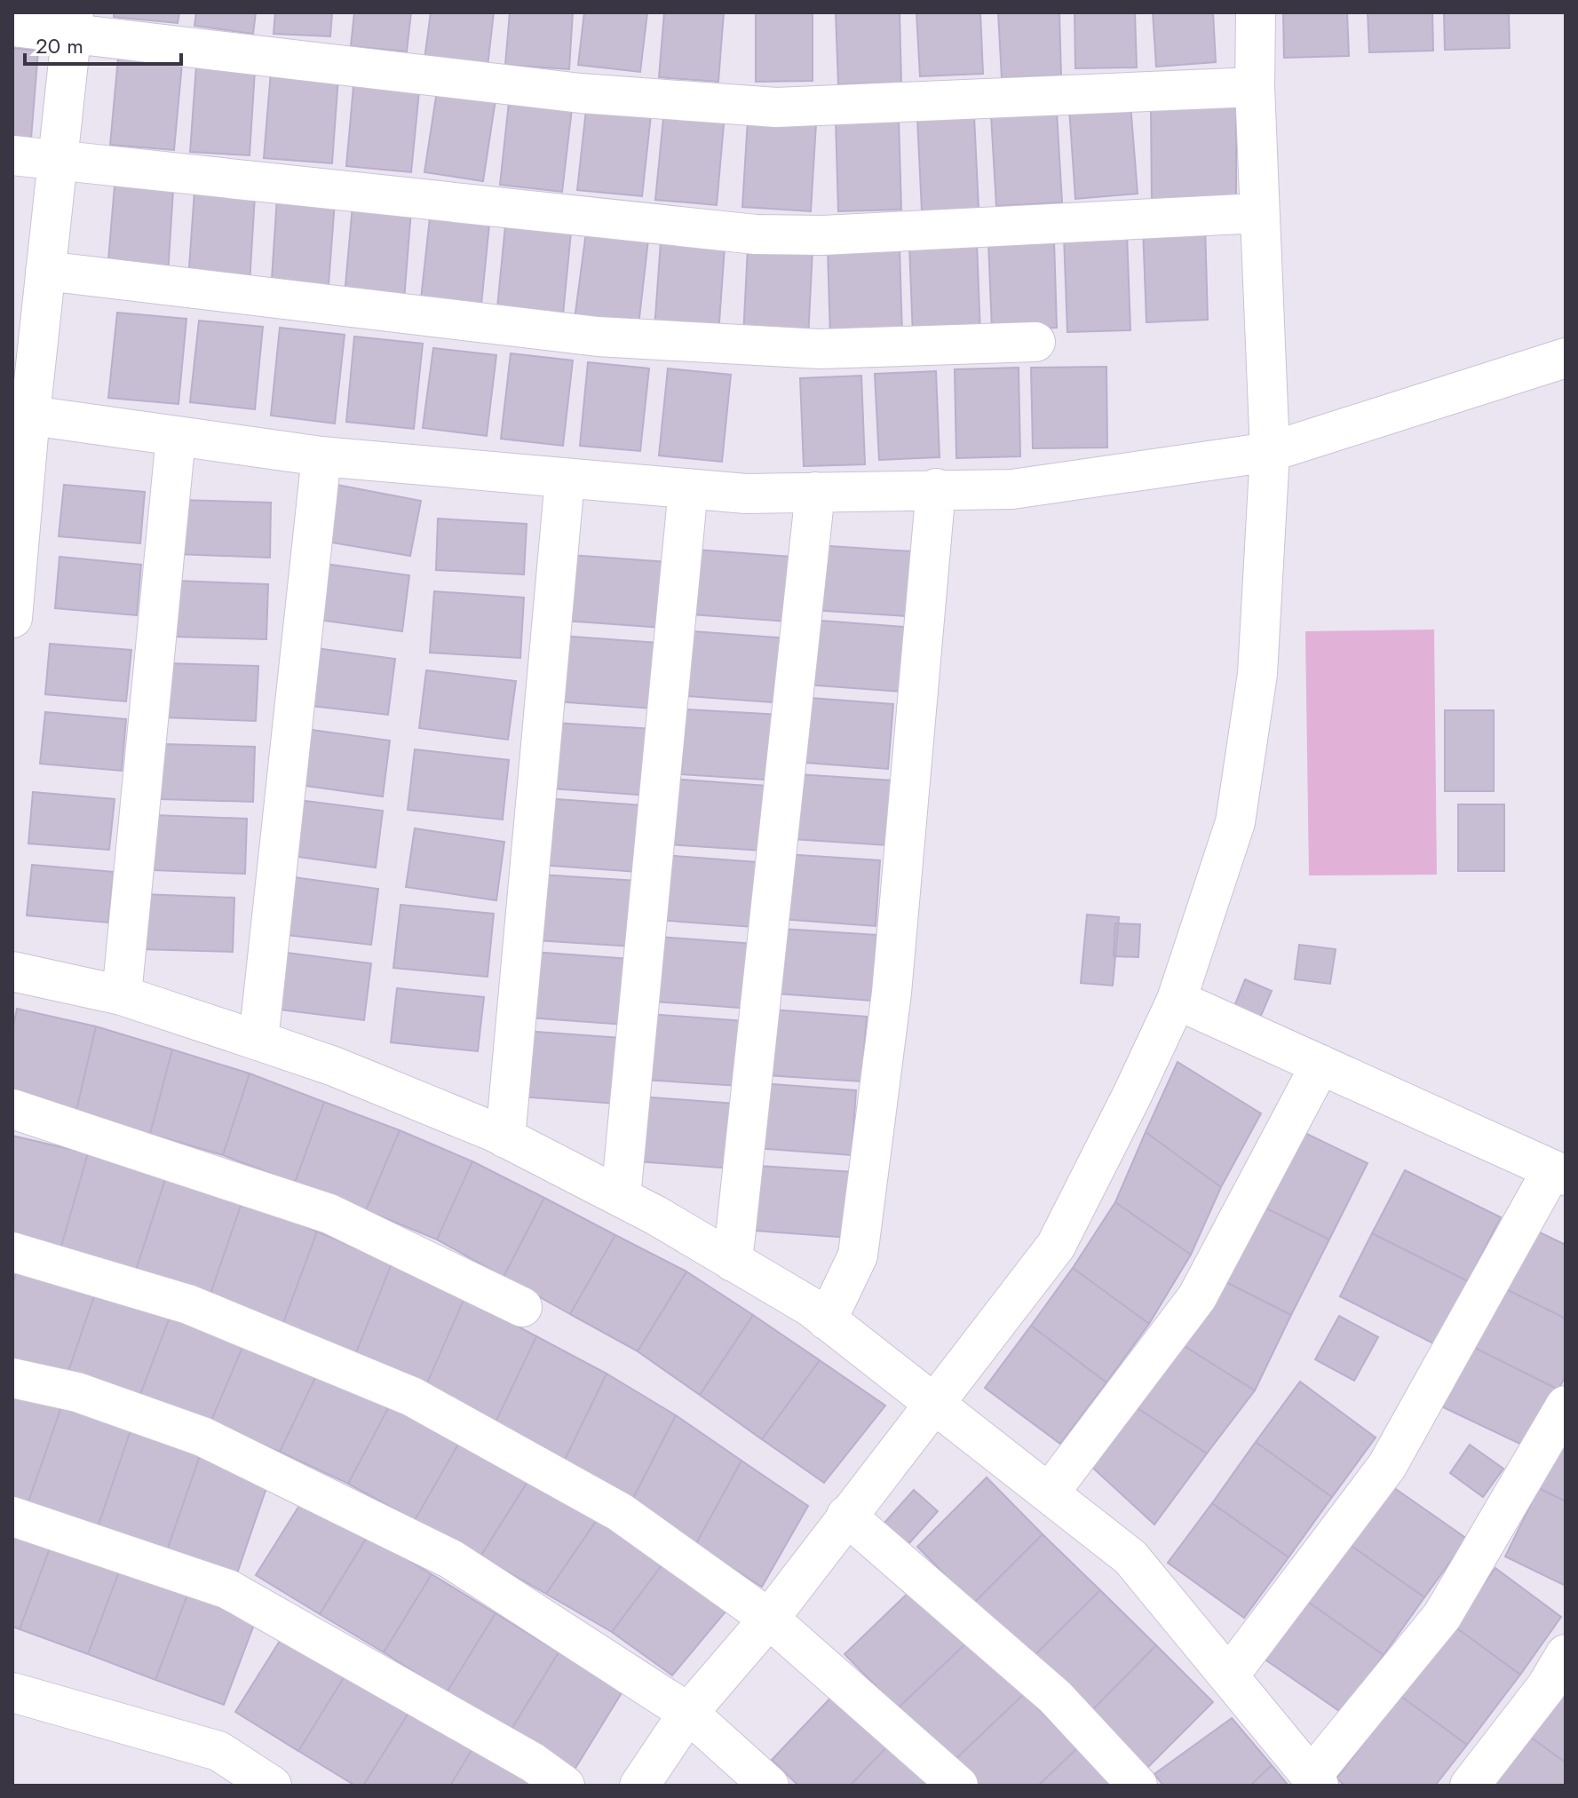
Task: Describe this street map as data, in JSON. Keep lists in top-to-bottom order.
{
  "scale_bar": "20 m"
}
